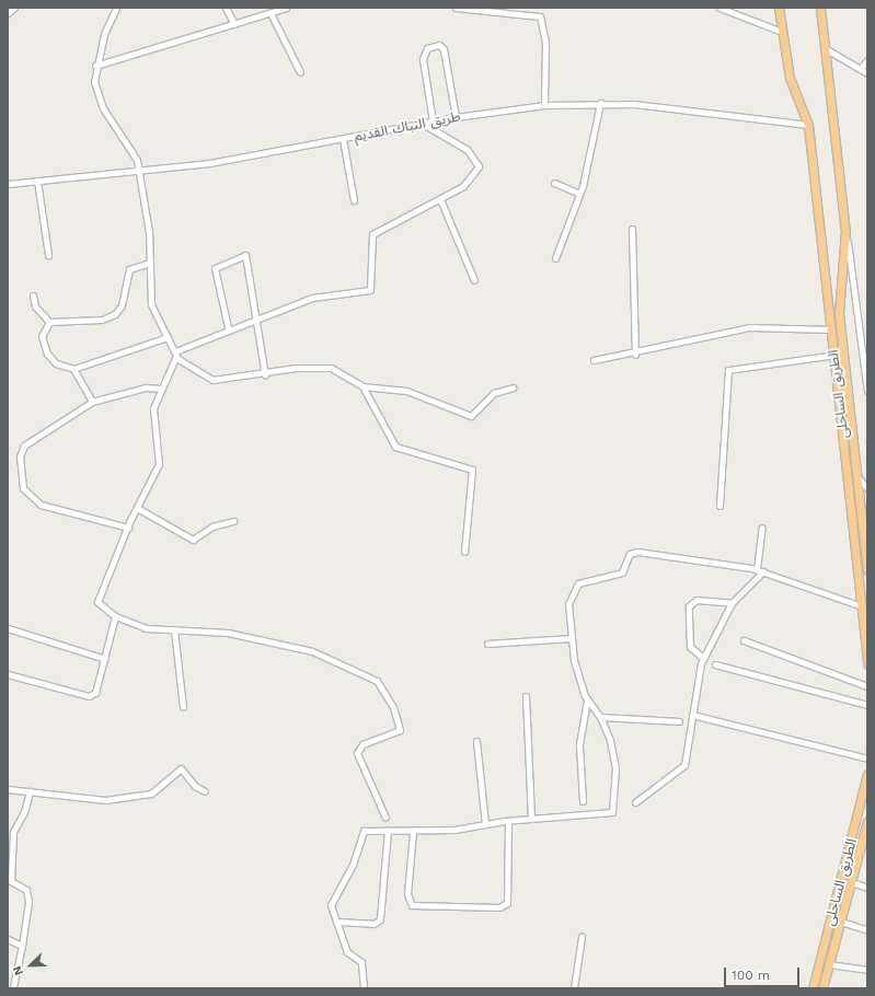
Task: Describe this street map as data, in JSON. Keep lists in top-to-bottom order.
{
  "streets": {
    "highway": ["الطريق الساحلى"],
    "street": ["طريق النباك القديم"]
  },
  "crossings": [
    ["طريق النباك القديم", "الطريق الساحلى"]
  ],
  "scale_bar": "100 m",
  "north": "bottom left"
}
